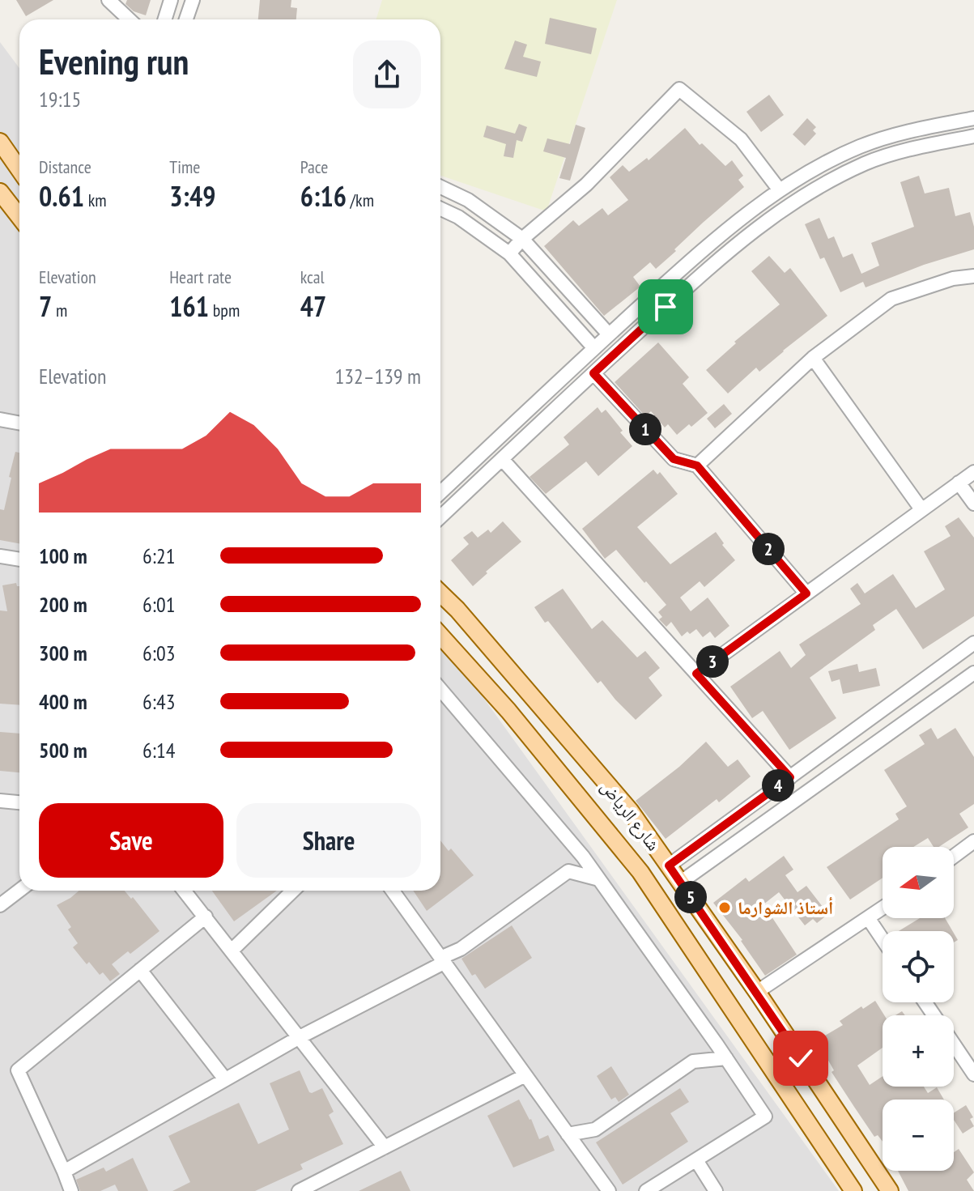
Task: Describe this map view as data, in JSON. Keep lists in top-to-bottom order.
{
  "streets": {
    "main road": ["شارع الرياض"]
  },
  "places": ["أستاذ الشوارما"],
  "north": "left",
  "page": {
    "heading": ["Evening run", "19:15"],
    "stats": [
      ["Distance", "0.61 km"],
      ["Time", "3:49"],
      ["Pace", "6:16 /km"],
      ["Elevation", "7 m"],
      ["Heart rate", "161 bpm"],
      ["kcal", "47"]
    ],
    "chart": ["Elevation", "132–139 m"],
    "pins": [
      "1",
      "2",
      "3",
      "4",
      "5"
    ],
    "list": [
      {
        "name": "100 m",
        "note": "6:21"
      },
      {
        "name": "200 m",
        "note": "6:01"
      },
      {
        "name": "300 m",
        "note": "6:03"
      },
      {
        "name": "400 m",
        "note": "6:43"
      },
      {
        "name": "500 m",
        "note": "6:14"
      }
    ],
    "buttons": ["Save", "Share"],
    "map_buttons": ["+", "−"]
  }
}
